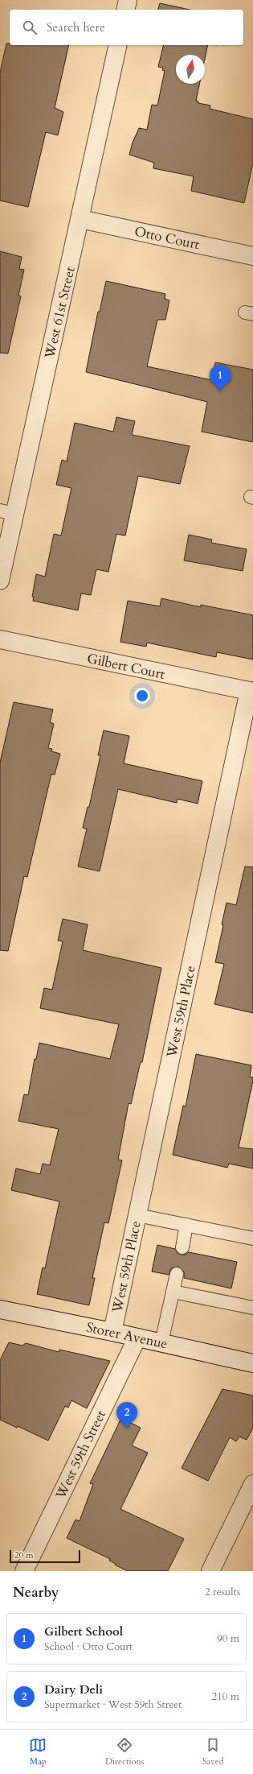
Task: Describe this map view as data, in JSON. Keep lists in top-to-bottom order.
{
  "streets": {
    "street": [
      "Otto Court",
      "West 61st Street",
      "Gilbert Court",
      "West 59th Place",
      "Storer Avenue",
      "West 59th Street"
    ]
  },
  "crossings": [
    ["Otto Court", "West 61st Street"],
    ["Gilbert Court", "West 59th Place"],
    ["West 59th Place", "Storer Avenue"],
    ["Storer Avenue", "West 59th Street"]
  ],
  "scale_bar": "20 m",
  "north": "top",
  "page": {
    "search": "Search here",
    "pins": ["1", "2"],
    "scale": "20 m",
    "heading": ["Nearby", "2 results"],
    "list": [
      {
        "mark": "1",
        "name": "Gilbert School",
        "note": "School · Otto Court",
        "value": "90 m"
      },
      {
        "mark": "2",
        "name": "Dairy Deli",
        "note": "Supermarket · West 59th Street",
        "value": "210 m"
      }
    ],
    "nav": ["Map", "Directions", "Saved"]
  }
}
